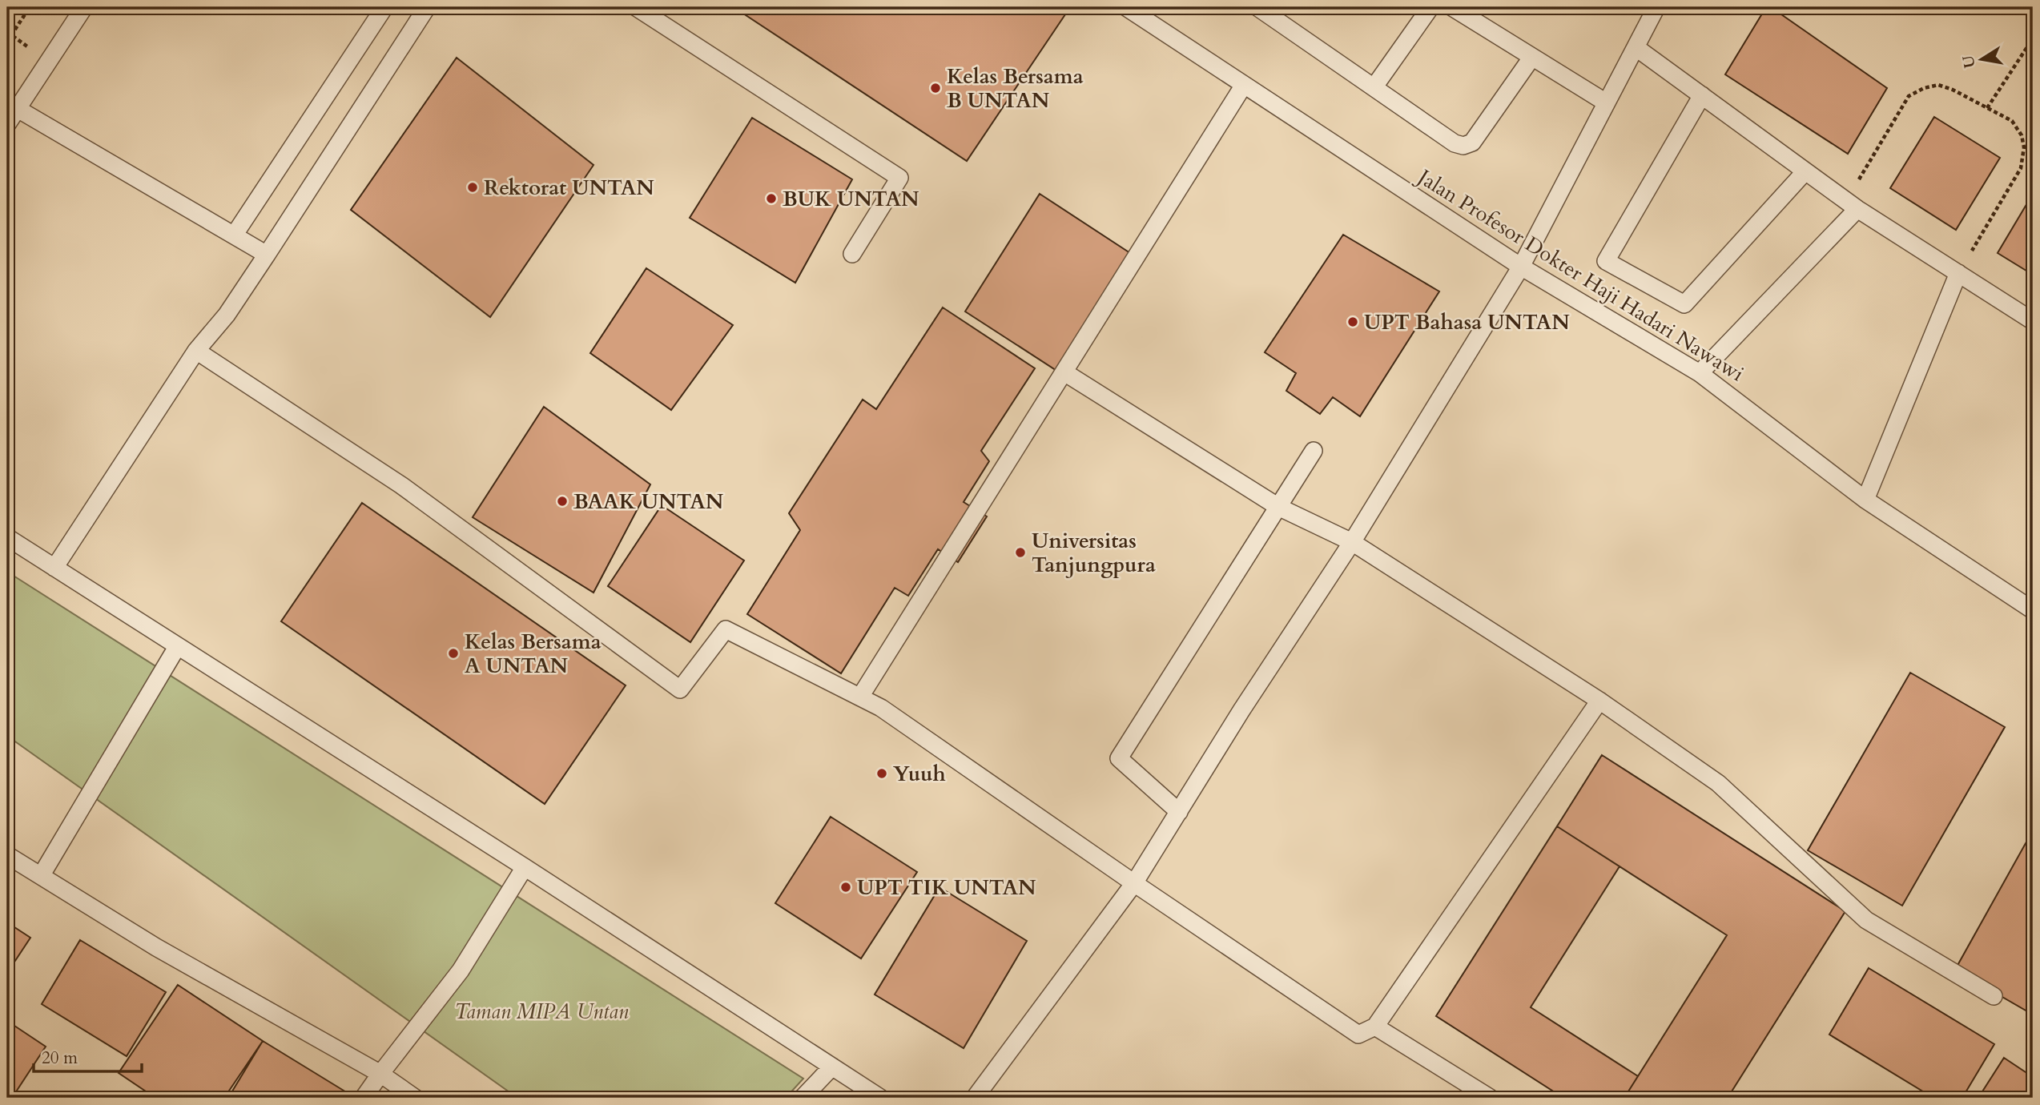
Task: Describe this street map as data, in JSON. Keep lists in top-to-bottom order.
{
  "streets": {
    "lane": ["Jalan Profesor Dokter Haji Hadari Nawawi"]
  },
  "parks": ["Taman MIPA Untan"],
  "places": [
    "Kelas Bersama B UNTAN",
    "Rektorat UNTAN",
    "BUK UNTAN",
    "UPT Bahasa UNTAN",
    "BAAK UNTAN",
    "Universitas Tanjungpura",
    "Kelas Bersama A UNTAN",
    "Yuuh",
    "UPT TIK UNTAN"
  ],
  "scale_bar": "20 m",
  "north": "left"
}
